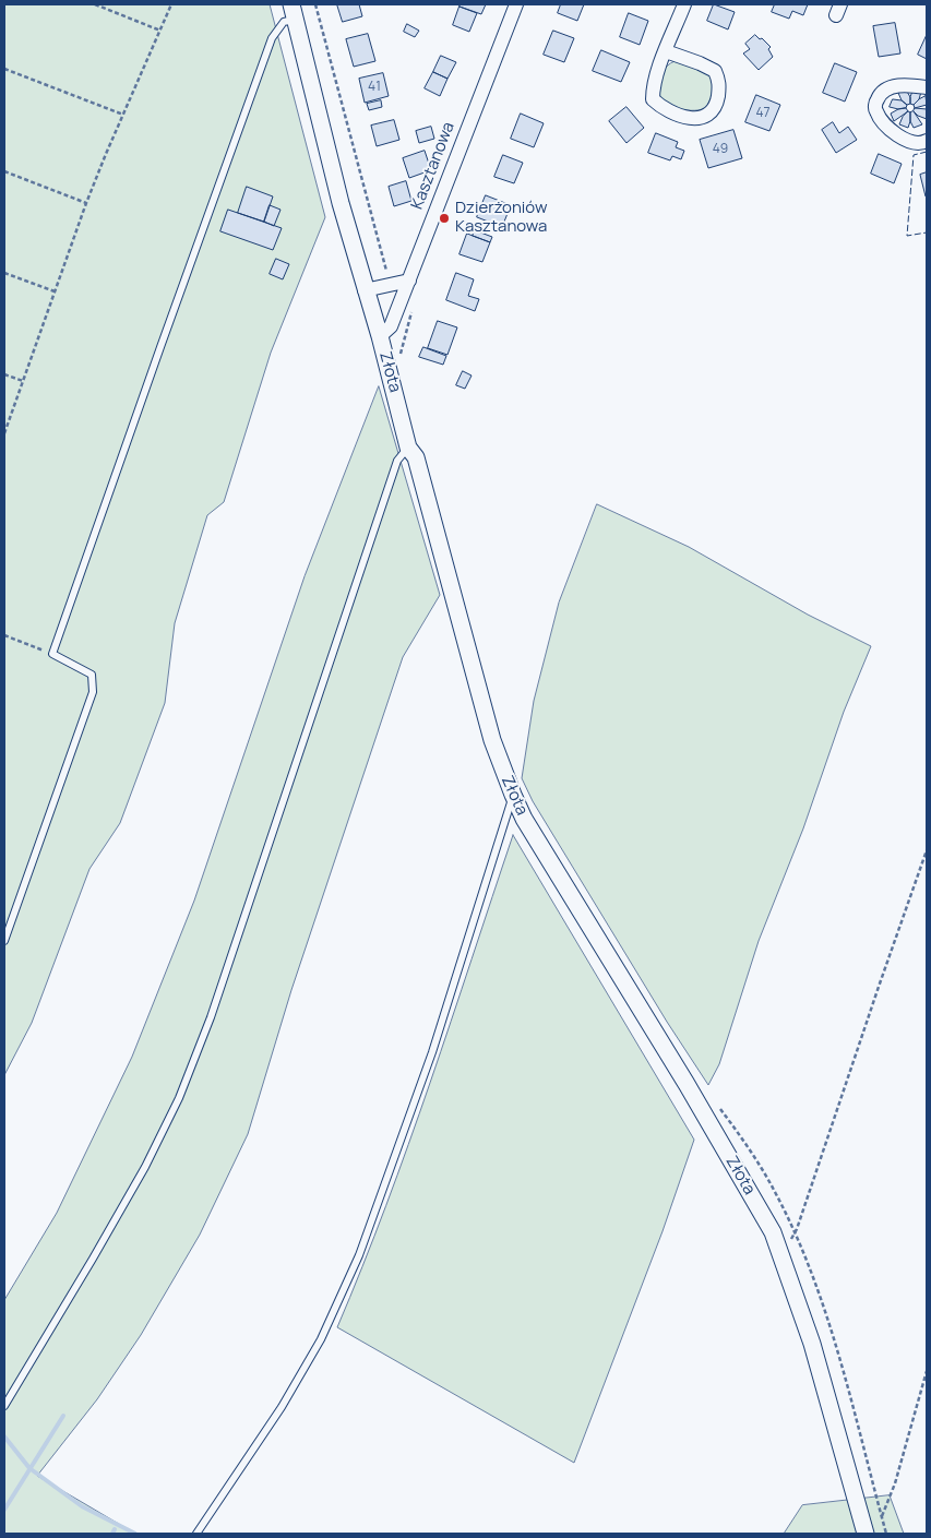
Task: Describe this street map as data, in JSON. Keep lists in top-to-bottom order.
{
  "streets": {
    "street": ["Kasztanowa", "Złota"]
  },
  "crossings": [
    ["Kasztanowa", "Złota"]
  ],
  "places": ["Dzierżoniów Kasztanowa"],
  "house_numbers": ["41", "47", "49"]
}
